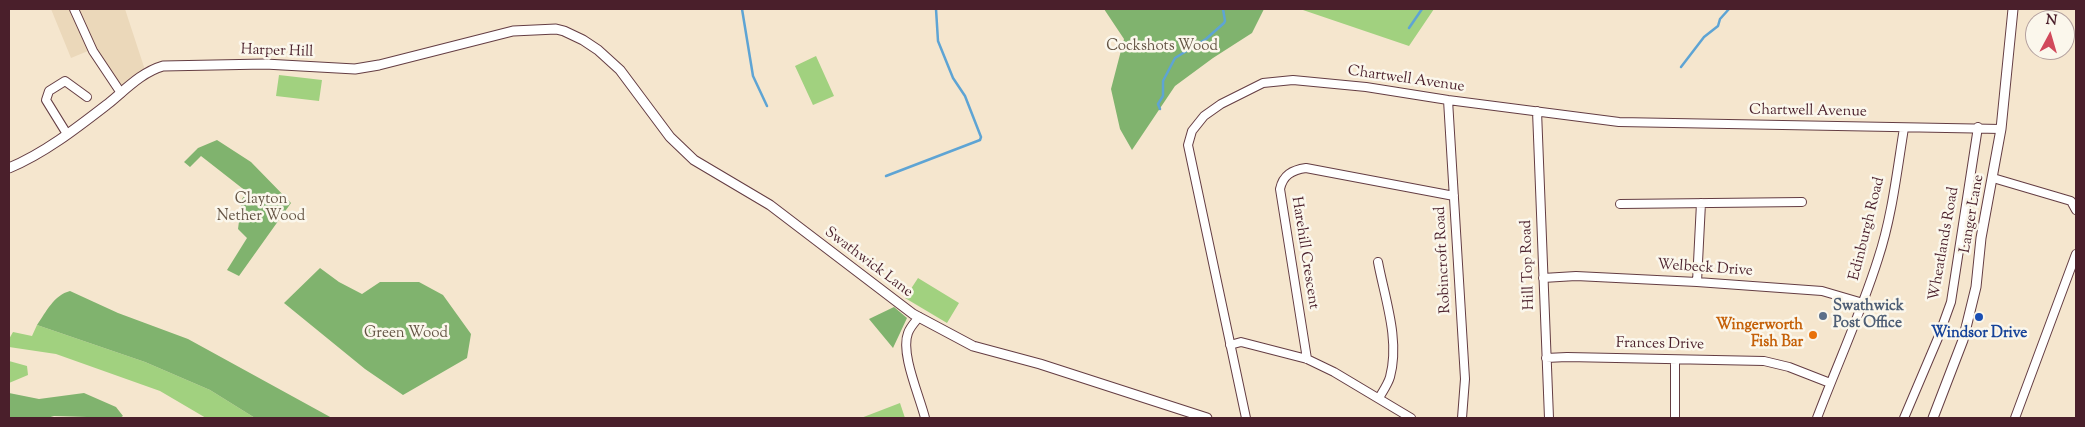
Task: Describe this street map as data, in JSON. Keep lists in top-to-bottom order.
{
  "streets": {
    "street": [
      "Harper Hill",
      "Chartwell Avenue",
      "Langer Lane",
      "Edinburgh Road",
      "Wheatlands Road",
      "Harehill Crescent",
      "Robincroft Road",
      "Swathwick Lane",
      "Hill Top Road",
      "Welbeck Drive",
      "Frances Drive"
    ]
  },
  "crossings": [
    ["Harper Hill", "Swathwick Lane"],
    ["Chartwell Avenue", "Langer Lane"],
    ["Chartwell Avenue", "Edinburgh Road"],
    ["Chartwell Avenue", "Wheatlands Road"],
    ["Chartwell Avenue", "Robincroft Road"],
    ["Chartwell Avenue", "Hill Top Road"],
    ["Edinburgh Road", "Welbeck Drive"],
    ["Edinburgh Road", "Frances Drive"],
    ["Harehill Crescent", "Robincroft Road"],
    ["Hill Top Road", "Welbeck Drive"],
    ["Hill Top Road", "Frances Drive"]
  ],
  "parks": ["Cockshots Wood", "Clayton Nether Wood", "Green Wood"],
  "places": ["Swathwick Post Office", "Windsor Drive", "Wingerworth Fish Bar"],
  "north": "top"
}
